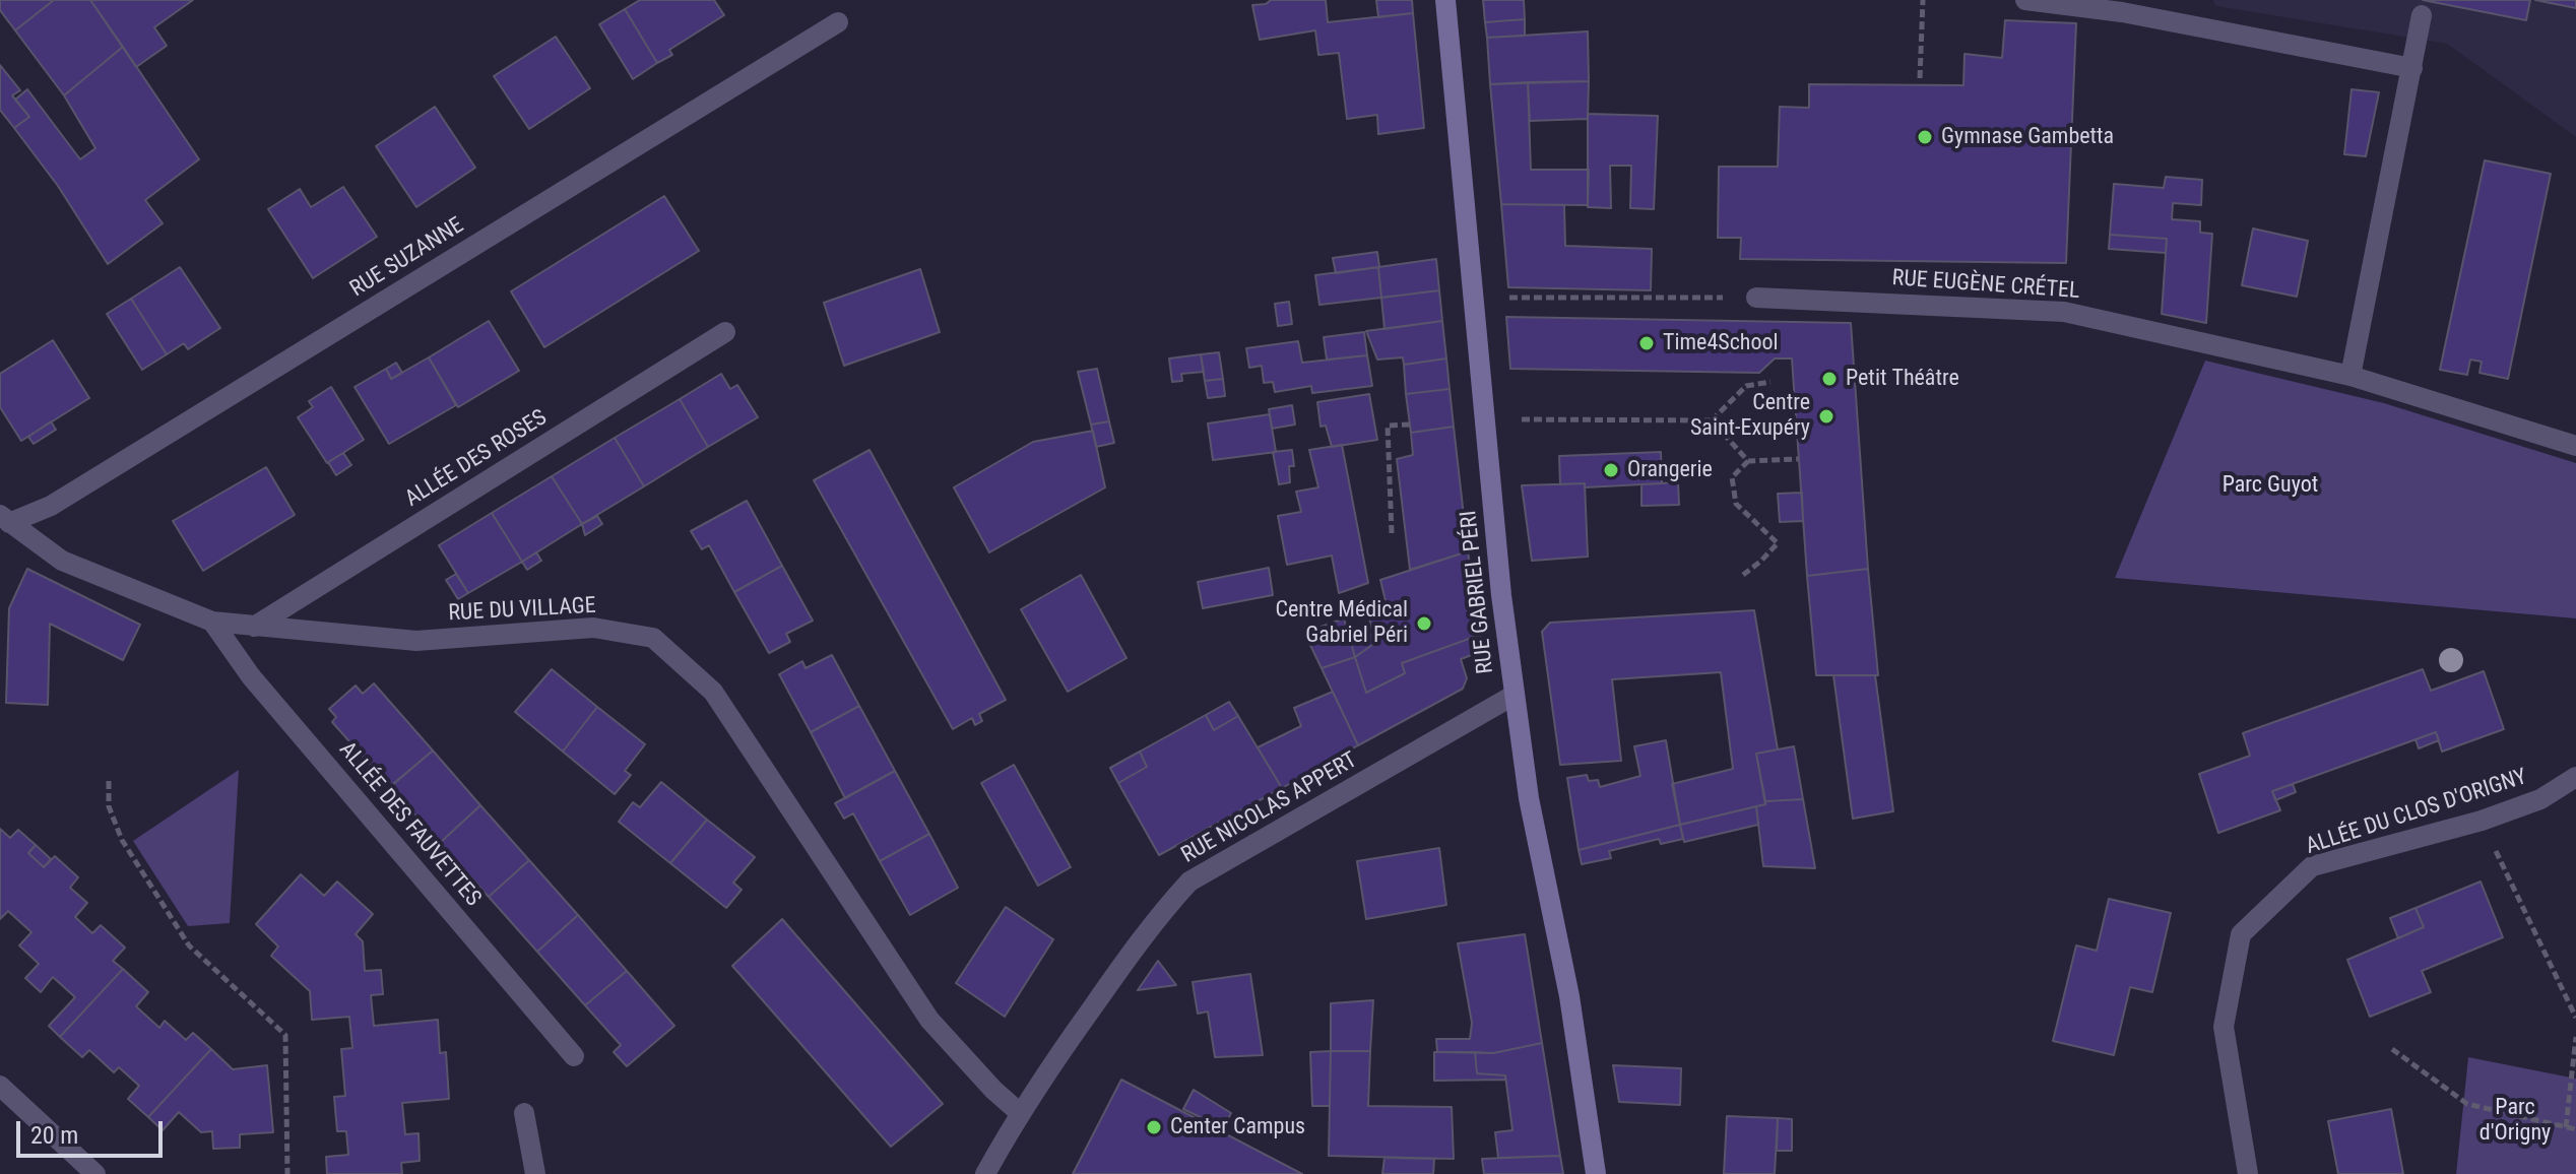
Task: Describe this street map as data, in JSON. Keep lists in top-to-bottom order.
{
  "streets": {
    "street": [
      "RUE SUZANNE",
      "RUE EUGÈNE CRÉTEL",
      "ALLÉE DES ROSES",
      "RUE GABRIEL PÉRI",
      "RUE DU VILLAGE",
      "RUE NICOLAS APPERT",
      "ALLÉE DU CLOS D'ORIGNY",
      "ALLÉE DES FAUVETTES"
    ]
  },
  "crossings": [
    ["RUE SUZANNE", "RUE DU VILLAGE"],
    ["ALLÉE DES ROSES", "RUE DU VILLAGE"],
    ["RUE GABRIEL PÉRI", "RUE NICOLAS APPERT"],
    ["RUE DU VILLAGE", "RUE NICOLAS APPERT"],
    ["RUE DU VILLAGE", "ALLÉE DES FAUVETTES"]
  ],
  "parks": ["Parc Guyot", "Parc d'Origny"],
  "places": [
    "Gymnase Gambetta",
    "Time4School",
    "Petit Théâtre",
    "Centre Saint-Exupéry",
    "Orangerie",
    "Centre Médical Gabriel Péri",
    "Center Campus"
  ],
  "scale_bar": "20 m"
}
